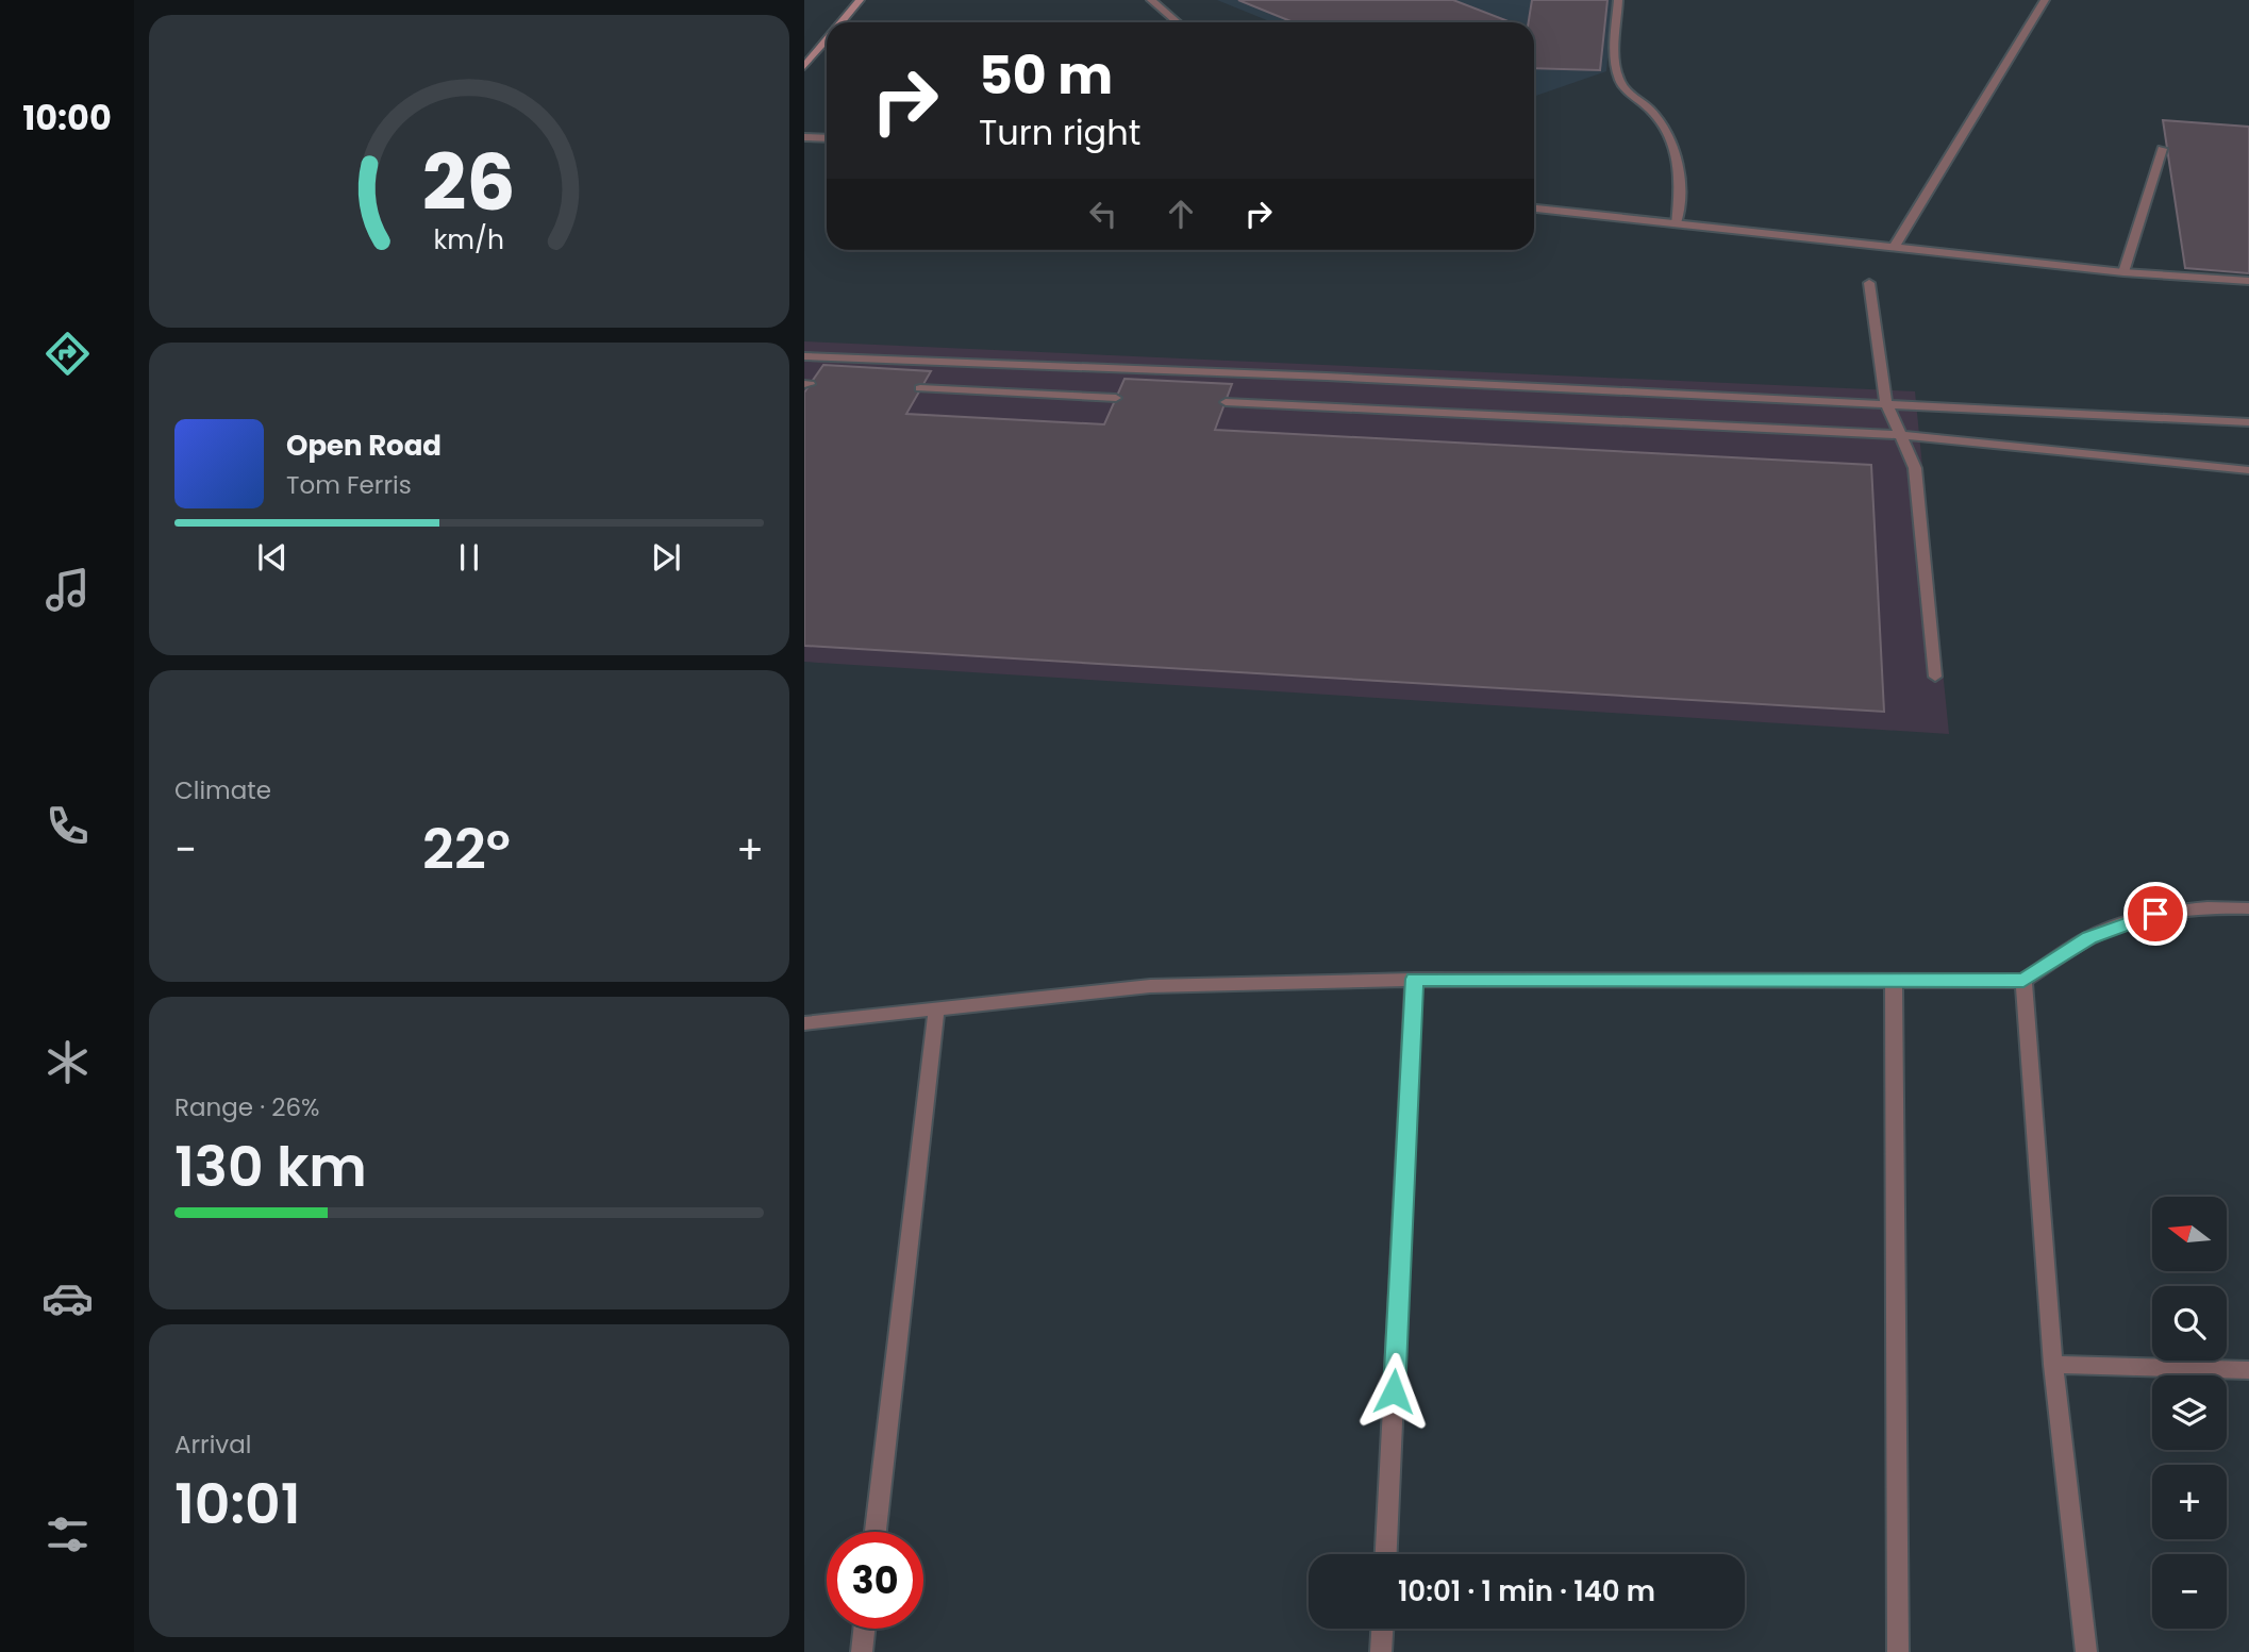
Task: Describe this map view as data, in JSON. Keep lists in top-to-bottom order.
{
  "north": "left",
  "page": {
    "tabs": "10:00",
    "turn": ["50 m", "Turn right"],
    "song": ["Open Road", "Tom Ferris"],
    "tile": [
      "Climate",
      ["Range · 26%", "130 km"],
      ["Arrival", "10:01"]
    ],
    "heat": ["−", "22°", "+"],
    "map_buttons": ["+", "−"],
    "limit": "30",
    "trip": "10:01 · 1 min · 140 m",
    "gauge": ["26", "km/h"]
  }
}
